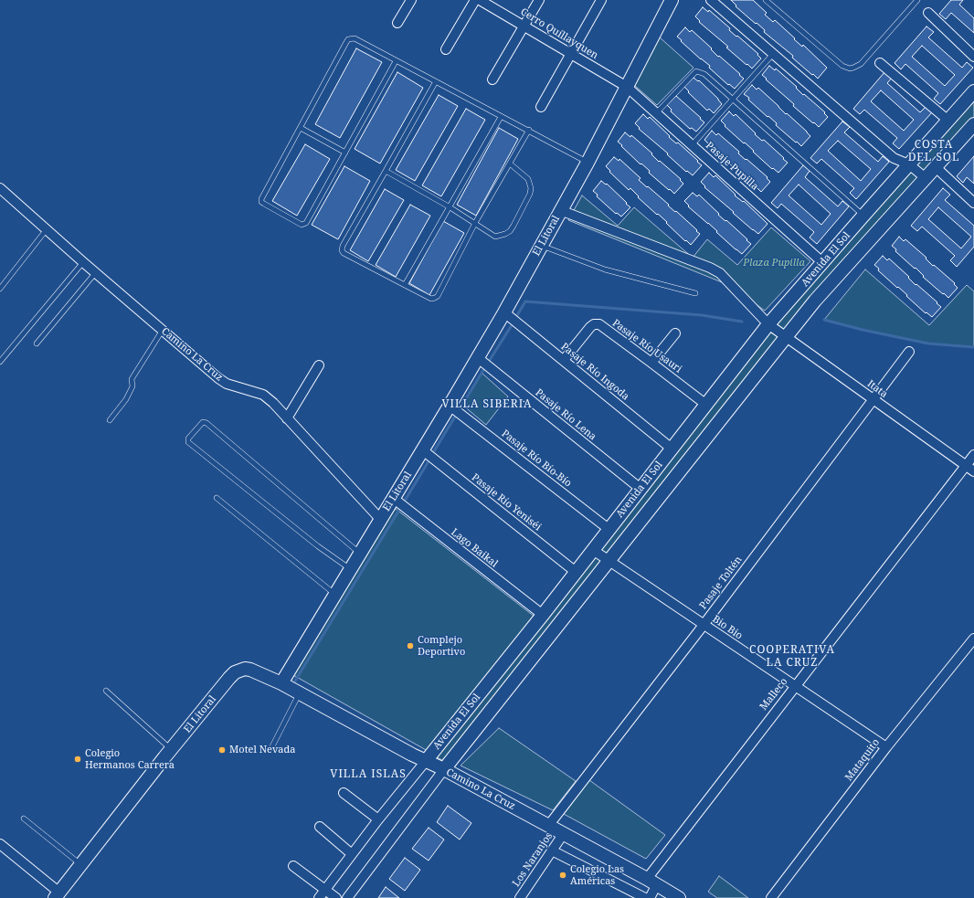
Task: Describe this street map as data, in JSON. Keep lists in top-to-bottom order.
{
  "streets": {
    "main road": ["El Litoral", "Avenida El Sol", "Camino La Cruz"],
    "street": [
      "Cerro Quíllayquen",
      "Pasaje Pupilla",
      "Pasaje Río Usauri",
      "Pasaje Río Ingoda",
      "Itata",
      "Pasaje Río Lena",
      "Pasaje Río Bío-Bío",
      "Pasaje Río Yeniséi",
      "Lago Baikal",
      "Pasaje Toltén",
      "Bio Bio",
      "Malleco",
      "Mataquito",
      "Los Naranjos"
    ]
  },
  "crossings": [
    ["Cerro Quíllayquen", "Pasaje Pupilla"],
    ["Cerro Quíllayquen", "El Litoral"],
    ["Pasaje Pupilla", "El Litoral"],
    ["Pasaje Pupilla", "Avenida El Sol"],
    ["El Litoral", "Camino La Cruz"],
    ["El Litoral", "Pasaje Río Ingoda"],
    ["El Litoral", "Itata"],
    ["El Litoral", "Pasaje Río Lena"],
    ["El Litoral", "Pasaje Río Bío-Bío"],
    ["El Litoral", "Pasaje Río Yeniséi"],
    ["El Litoral", "Lago Baikal"],
    ["Avenida El Sol", "Pasaje Río Usauri"],
    ["Avenida El Sol", "Camino La Cruz"],
    ["Avenida El Sol", "Pasaje Río Ingoda"],
    ["Avenida El Sol", "Itata"],
    ["Avenida El Sol", "Pasaje Río Lena"],
    ["Avenida El Sol", "Pasaje Río Bío-Bío"],
    ["Avenida El Sol", "Pasaje Río Yeniséi"],
    ["Avenida El Sol", "Lago Baikal"],
    ["Avenida El Sol", "Bio Bio"],
    ["Pasaje Río Usauri", "Pasaje Río Ingoda"],
    ["Camino La Cruz", "Pasaje Toltén"],
    ["Camino La Cruz", "Malleco"],
    ["Camino La Cruz", "Los Naranjos"],
    ["Itata", "Pasaje Toltén"],
    ["Itata", "Malleco"],
    ["Pasaje Toltén", "Bio Bio"],
    ["Bio Bio", "Malleco"],
    ["Bio Bio", "Mataquito"]
  ],
  "districts": [
    "COSTA DEL SOL",
    "VILLA SIBERIA",
    "COOPERATIVA LA CRUZ",
    "VILLA ISLAS"
  ],
  "parks": ["Plaza Pupilla"],
  "places": [
    "Complejo Deportivo",
    "Motel Nevada",
    "Colegio Hermanos Carrera",
    "Colegio Las Américas"
  ]
}
